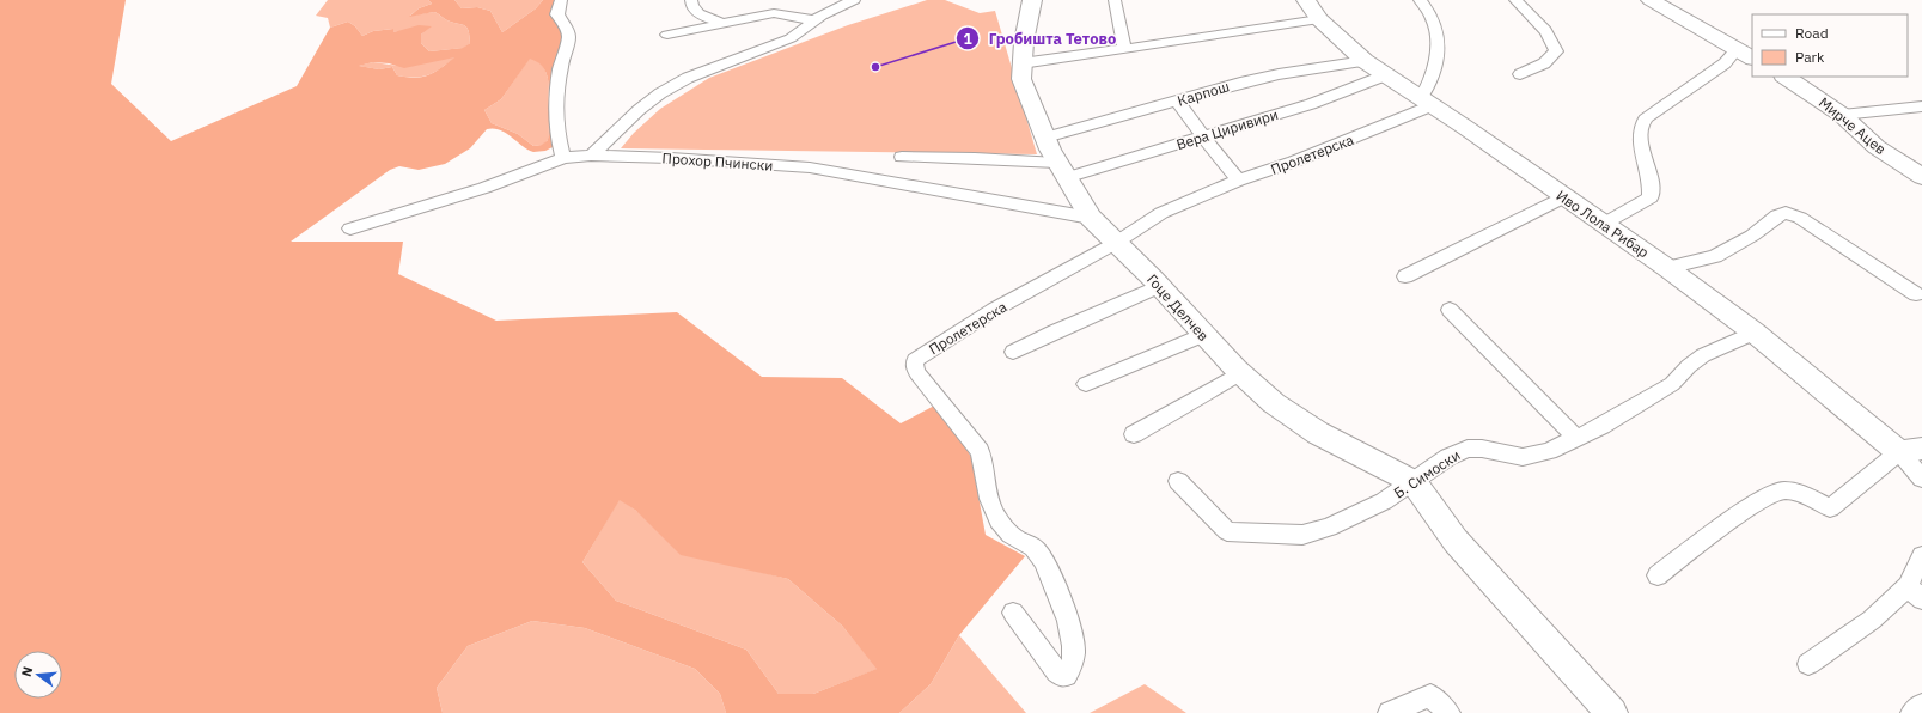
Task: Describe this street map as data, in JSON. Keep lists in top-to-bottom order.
{
  "streets": {
    "street": [
      "Карпош",
      "Мирче Ацев",
      "Вера Циривири",
      "Пролетерска",
      "Прохор Пчински",
      "Иво Лола Рибар",
      "Гоце Делчев",
      "Б. Симоски"
    ]
  },
  "crossings": [
    ["Карпош", "Иво Лола Рибар"],
    ["Карпош", "Гоце Делчев"],
    ["Вера Циривири", "Иво Лола Рибар"],
    ["Вера Циривири", "Гоце Делчев"],
    ["Пролетерска", "Иво Лола Рибар"],
    ["Пролетерска", "Гоце Делчев"],
    ["Прохор Пчински", "Гоце Делчев"],
    ["Иво Лола Рибар", "Б. Симоски"],
    ["Гоце Делчев", "Б. Симоски"]
  ],
  "places": ["Гробишта Тетово"],
  "legend": ["Road", "Park"],
  "north": "left"
}
